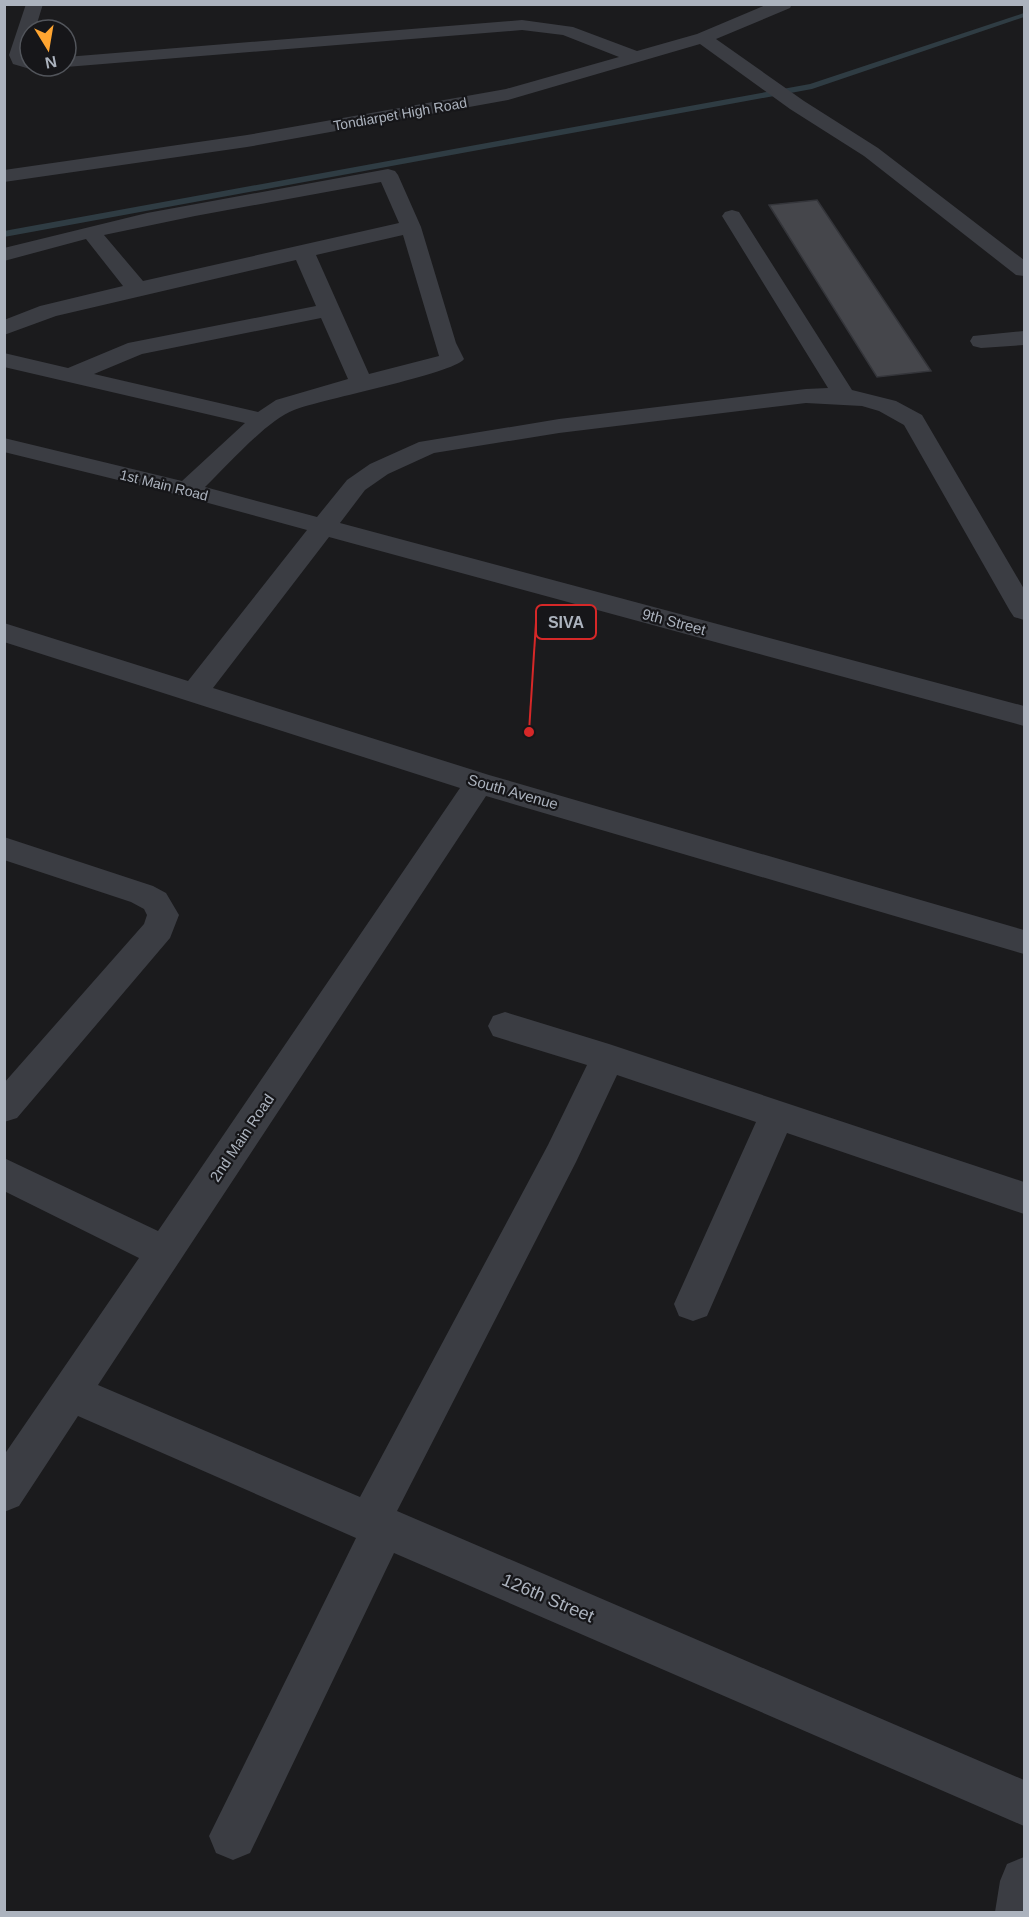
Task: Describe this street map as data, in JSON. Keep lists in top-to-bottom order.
{
  "streets": {
    "street": [
      "Tondiarpet High Road",
      "1st Main Road",
      "9th Street",
      "South Avenue",
      "2nd Main Road",
      "126th Street"
    ]
  },
  "crossings": [
    ["1st Main Road", "9th Street"],
    ["South Avenue", "2nd Main Road"],
    ["2nd Main Road", "126th Street"]
  ],
  "places": ["SIVA"],
  "north": "bottom"
}
